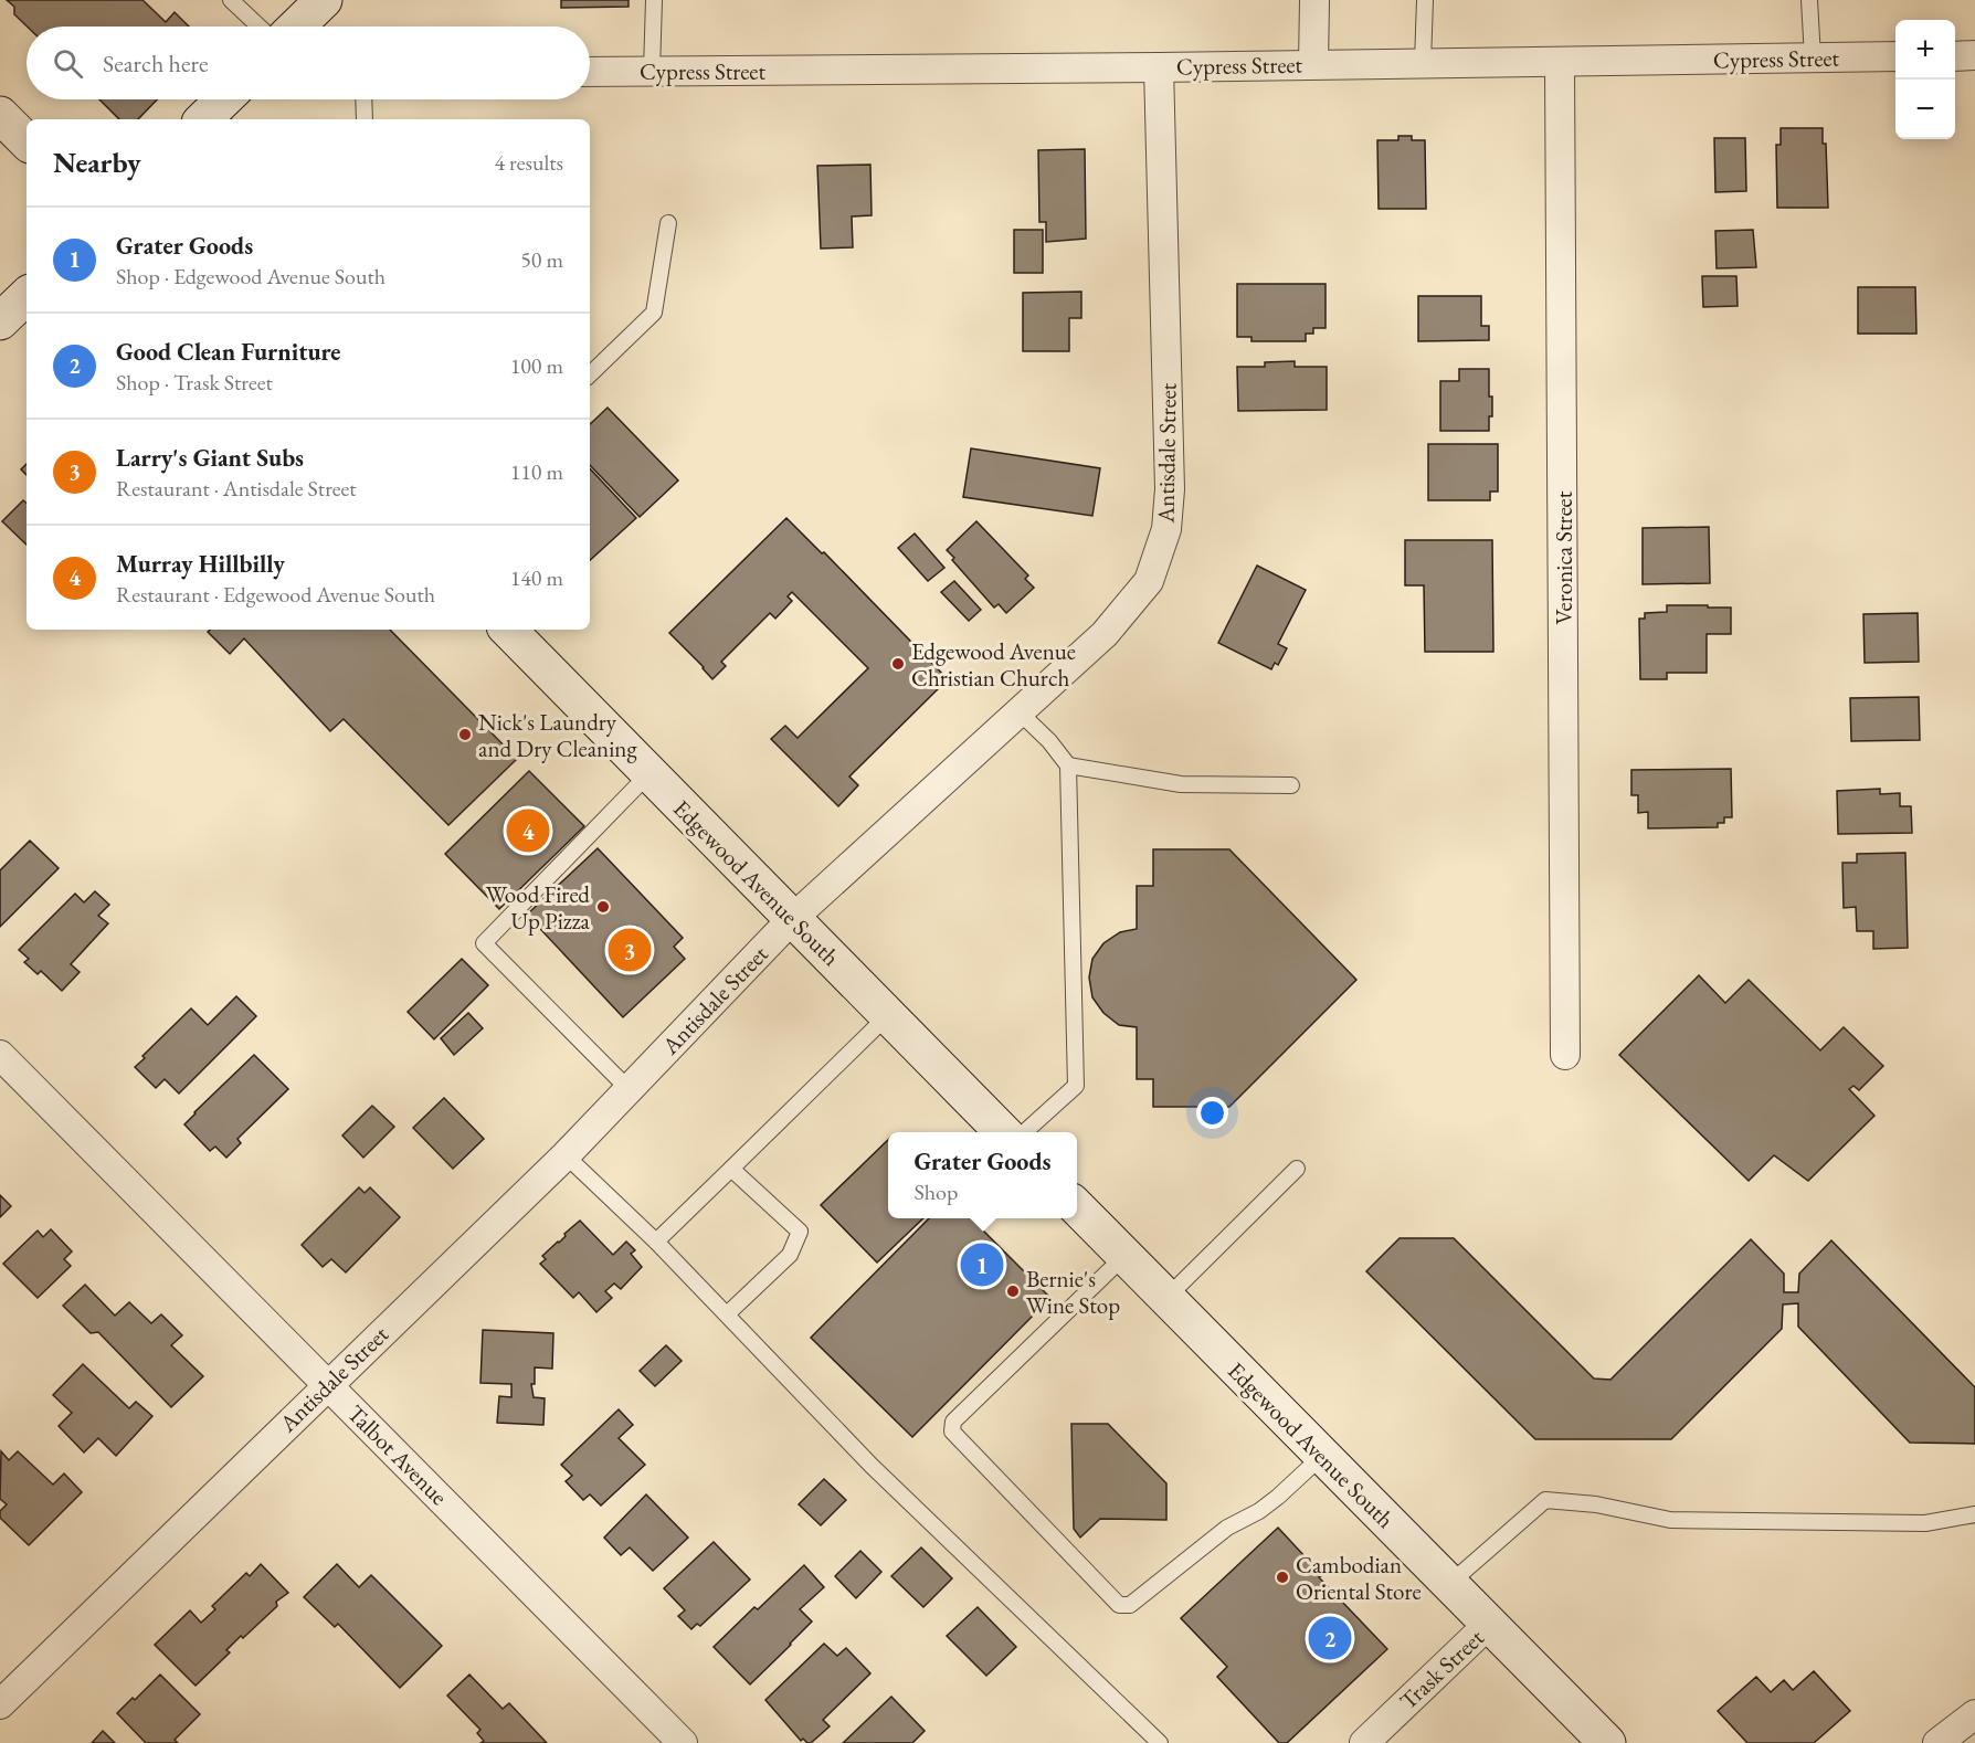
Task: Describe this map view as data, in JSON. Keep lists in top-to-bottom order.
{
  "streets": {
    "main road": ["Edgewood Avenue South"],
    "street": [
      "Cypress Street",
      "Antisdale Street",
      "Veronica Street",
      "Talbot Avenue",
      "Trask Street"
    ]
  },
  "crossings": [
    ["Cypress Street", "Antisdale Street"],
    ["Cypress Street", "Veronica Street"],
    ["Antisdale Street", "Edgewood Avenue South"],
    ["Antisdale Street", "Talbot Avenue"],
    ["Edgewood Avenue South", "Trask Street"]
  ],
  "places": [
    "Edgewood Avenue Christian Church",
    "Nick's Laundry and Dry Cleaning",
    "Wood Fired Up Pizza",
    "Bernie's Wine Stop",
    "Cambodian Oriental Store"
  ],
  "page": {
    "map_buttons": ["+", "−"],
    "search": "Search here",
    "heading": ["Nearby", "4 results"],
    "list": [
      {
        "mark": "1",
        "name": "Grater Goods",
        "note": "Shop · Edgewood Avenue South",
        "value": "50 m"
      },
      {
        "mark": "2",
        "name": "Good Clean Furniture",
        "note": "Shop · Trask Street",
        "value": "100 m"
      },
      {
        "mark": "3",
        "name": "Larry's Giant Subs",
        "note": "Restaurant · Antisdale Street",
        "value": "110 m"
      },
      {
        "mark": "4",
        "name": "Murray Hillbilly",
        "note": "Restaurant · Edgewood Avenue South",
        "value": "140 m"
      }
    ],
    "pins": [
      "4",
      "3",
      "1",
      "2"
    ],
    "popup": ["Grater Goods", "Shop"]
  }
}
